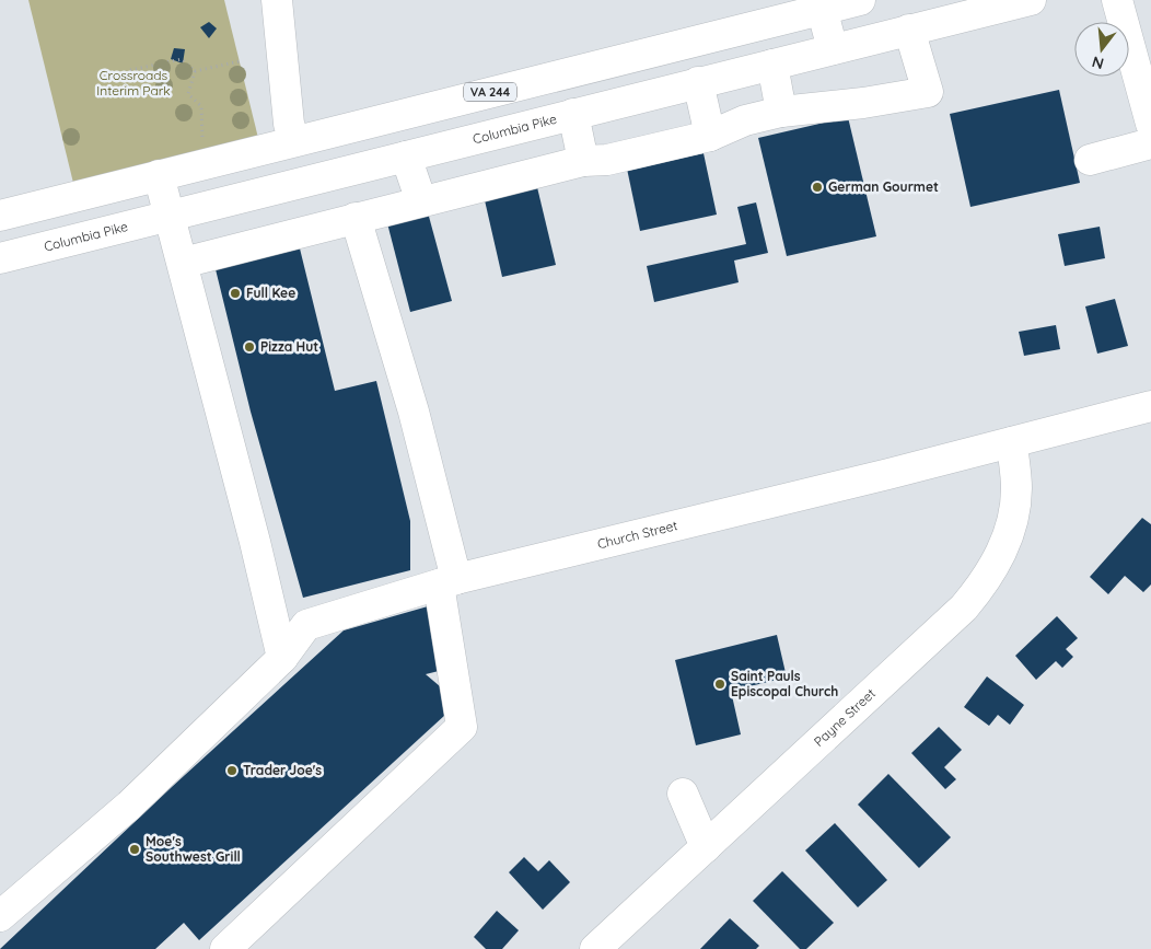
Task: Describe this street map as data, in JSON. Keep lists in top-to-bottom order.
{
  "streets": {
    "main road": [
      "VA 244",
      "Columbia Pike",
      "Church Street",
      "Payne Street"
    ]
  },
  "crossings": [
    ["Church Street", "Payne Street"]
  ],
  "parks": ["Crossroads Interim Park"],
  "places": [
    "German Gourmet",
    "Full Kee",
    "Pizza Hut",
    "Saint Pauls Episcopal Church",
    "Trader Joe's",
    "Moe's Southwest Grill"
  ],
  "north": "bottom"
}
